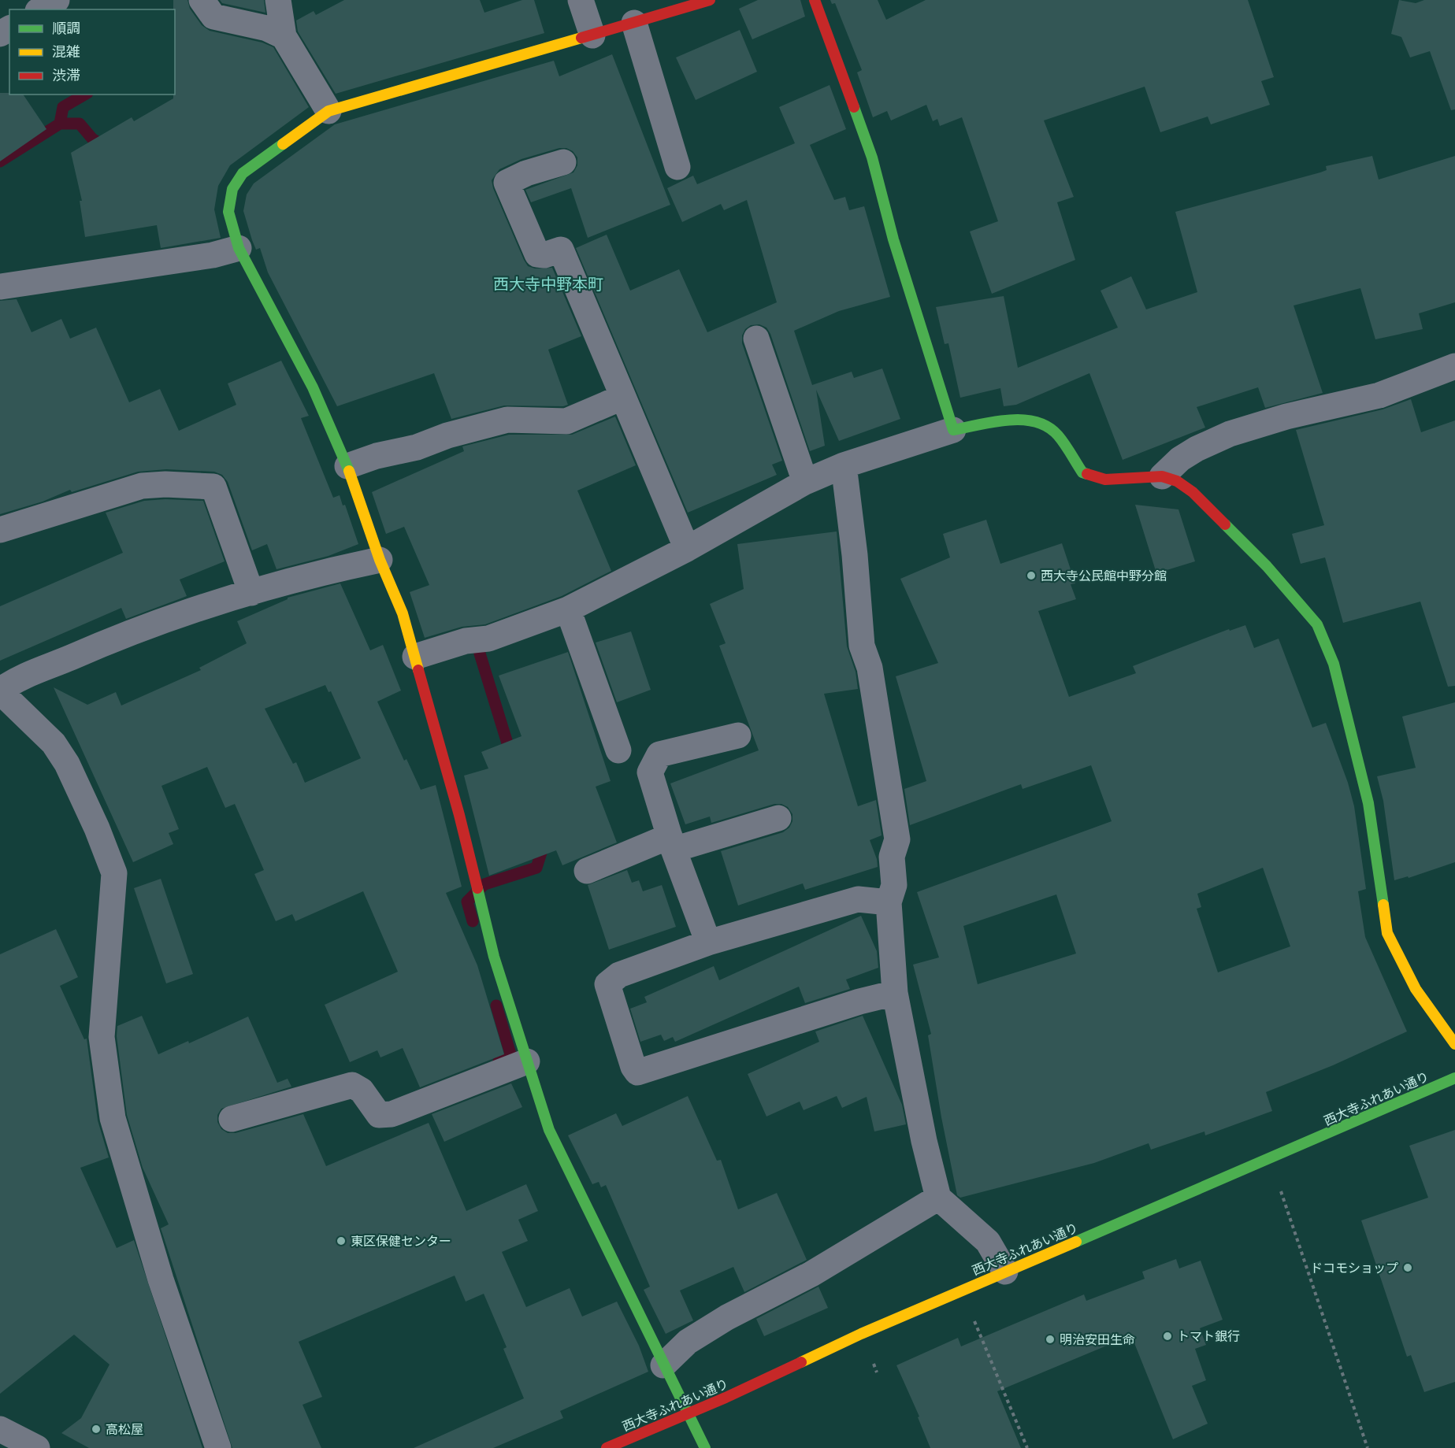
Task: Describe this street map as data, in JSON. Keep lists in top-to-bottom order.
{
  "streets": {
    "street": ["西大寺ふれあい通り"]
  },
  "districts": ["西大寺中野本町"],
  "places": [
    "西大寺公民館中野分館",
    "東区保健センター",
    "ドコモショップ",
    "トマト銀行",
    "明治安田生命",
    "高松屋"
  ],
  "legend": ["順調", "混雑", "渋滞"]
}
